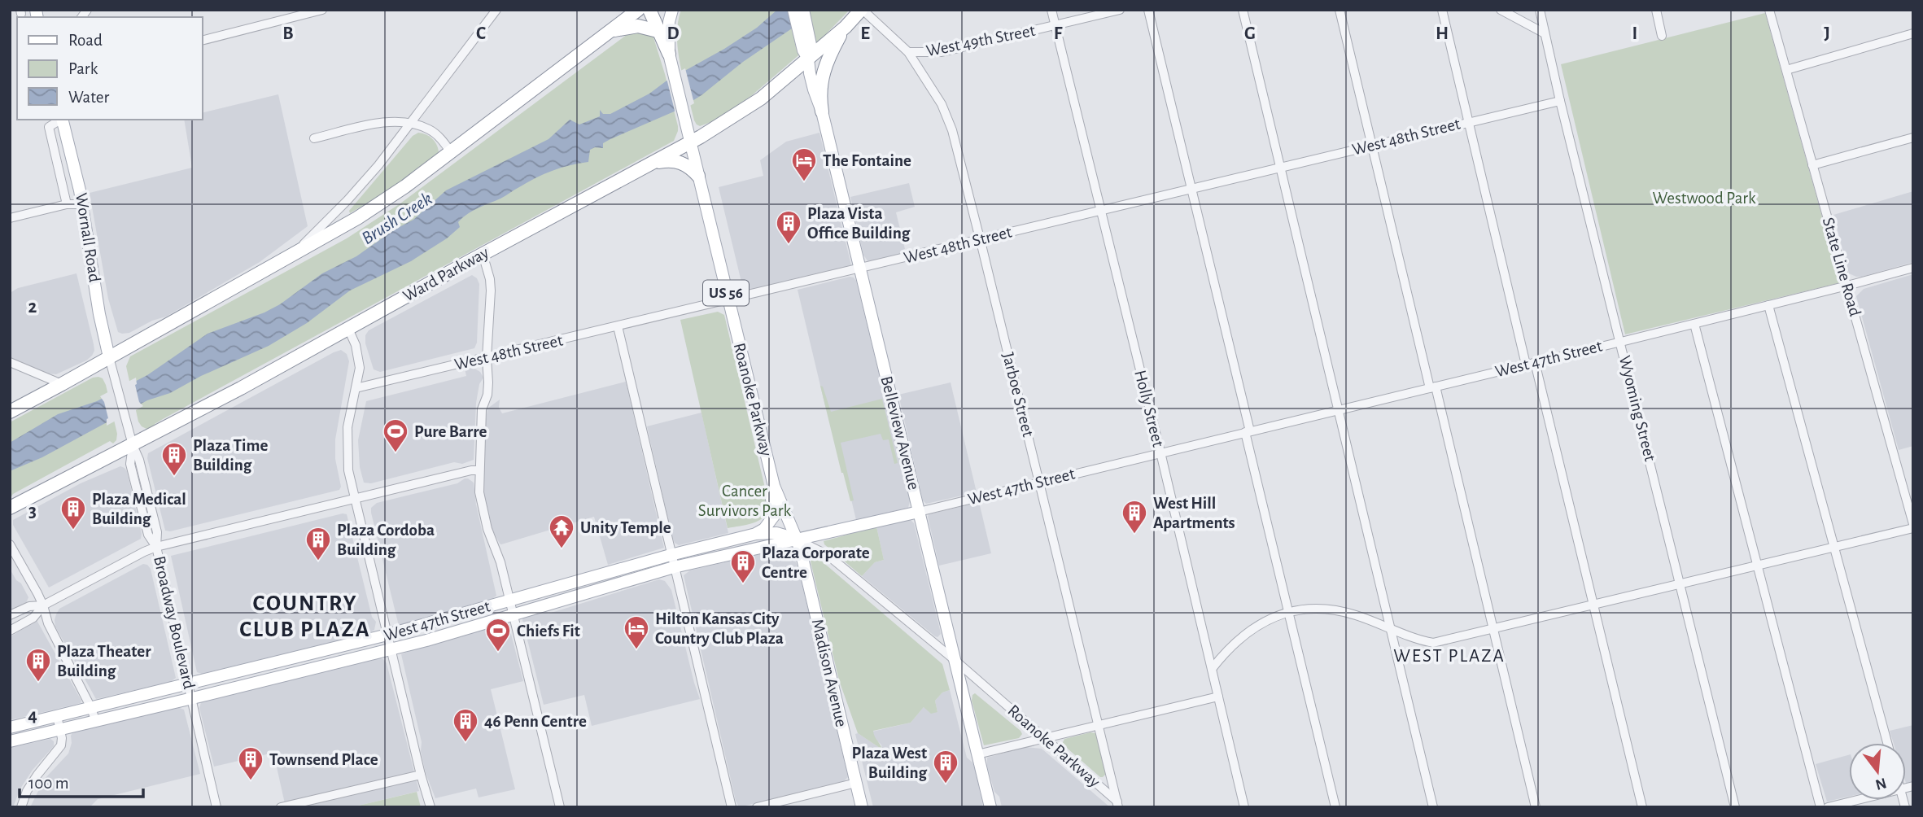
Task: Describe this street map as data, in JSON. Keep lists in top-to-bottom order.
{
  "streets": {
    "highway": ["Ward Parkway"],
    "main road": [
      "Wornall Road",
      "US 56",
      "West 47th Street",
      "Roanoke Parkway",
      "Belleview Avenue",
      "Madison Avenue"
    ],
    "street": [
      "West 49th Street",
      "West 48th Street",
      "State Line Road",
      "Jarboe Street",
      "Holly Street",
      "Wyoming Street",
      "Broadway Boulevard"
    ]
  },
  "crossings": [
    ["West 49th Street", "Jarboe Street"],
    ["West 49th Street", "Holly Street"],
    ["West 48th Street", "Jarboe Street"],
    ["West 48th Street", "Roanoke Parkway"],
    ["West 48th Street", "Holly Street"],
    ["West 48th Street", "Wyoming Street"],
    ["West 48th Street", "Belleview Avenue"],
    ["Wornall Road", "Broadway Boulevard"],
    ["State Line Road", "West 47th Street"],
    ["Ward Parkway", "Jarboe Street"],
    ["Ward Parkway", "Roanoke Parkway"],
    ["Ward Parkway", "Belleview Avenue"],
    ["Ward Parkway", "Broadway Boulevard"],
    ["US 56", "West 47th Street"],
    ["US 56", "Roanoke Parkway"],
    ["West 47th Street", "Jarboe Street"],
    ["West 47th Street", "Roanoke Parkway"],
    ["West 47th Street", "Holly Street"],
    ["West 47th Street", "Wyoming Street"],
    ["West 47th Street", "Belleview Avenue"],
    ["West 47th Street", "Broadway Boulevard"],
    ["West 47th Street", "Madison Avenue"],
    ["Jarboe Street", "Roanoke Parkway"],
    ["Roanoke Parkway", "Belleview Avenue"],
    ["Roanoke Parkway", "Madison Avenue"]
  ],
  "districts": ["COUNTRY CLUB PLAZA", "WEST PLAZA"],
  "water": ["Brush Creek"],
  "parks": ["Westwood Park", "Cancer Survivors Park"],
  "places": {
    "hotel": ["The Fontaine", "Hilton Kansas City Country Club Plaza"],
    "building": [
      "Plaza Vista Office Building",
      "Plaza Time Building",
      "Plaza Medical Building",
      "West Hill Apartments",
      "Plaza Cordoba Building",
      "Plaza Corporate Centre",
      "Plaza Theater Building",
      "46 Penn Centre",
      "Townsend Place",
      "Plaza West Building"
    ],
    "sports": ["Pure Barre", "Chiefs Fit"],
    "temple": ["Unity Temple"]
  },
  "legend": ["Road", "Park", "Water"],
  "scale_bar": "100 m",
  "north": "bottom",
  "grid": {
    "columns": [
      "B",
      "C",
      "D",
      "E",
      "F",
      "G",
      "H",
      "I",
      "J"
    ],
    "rows": ["2", "3", "4"]
  }
}
